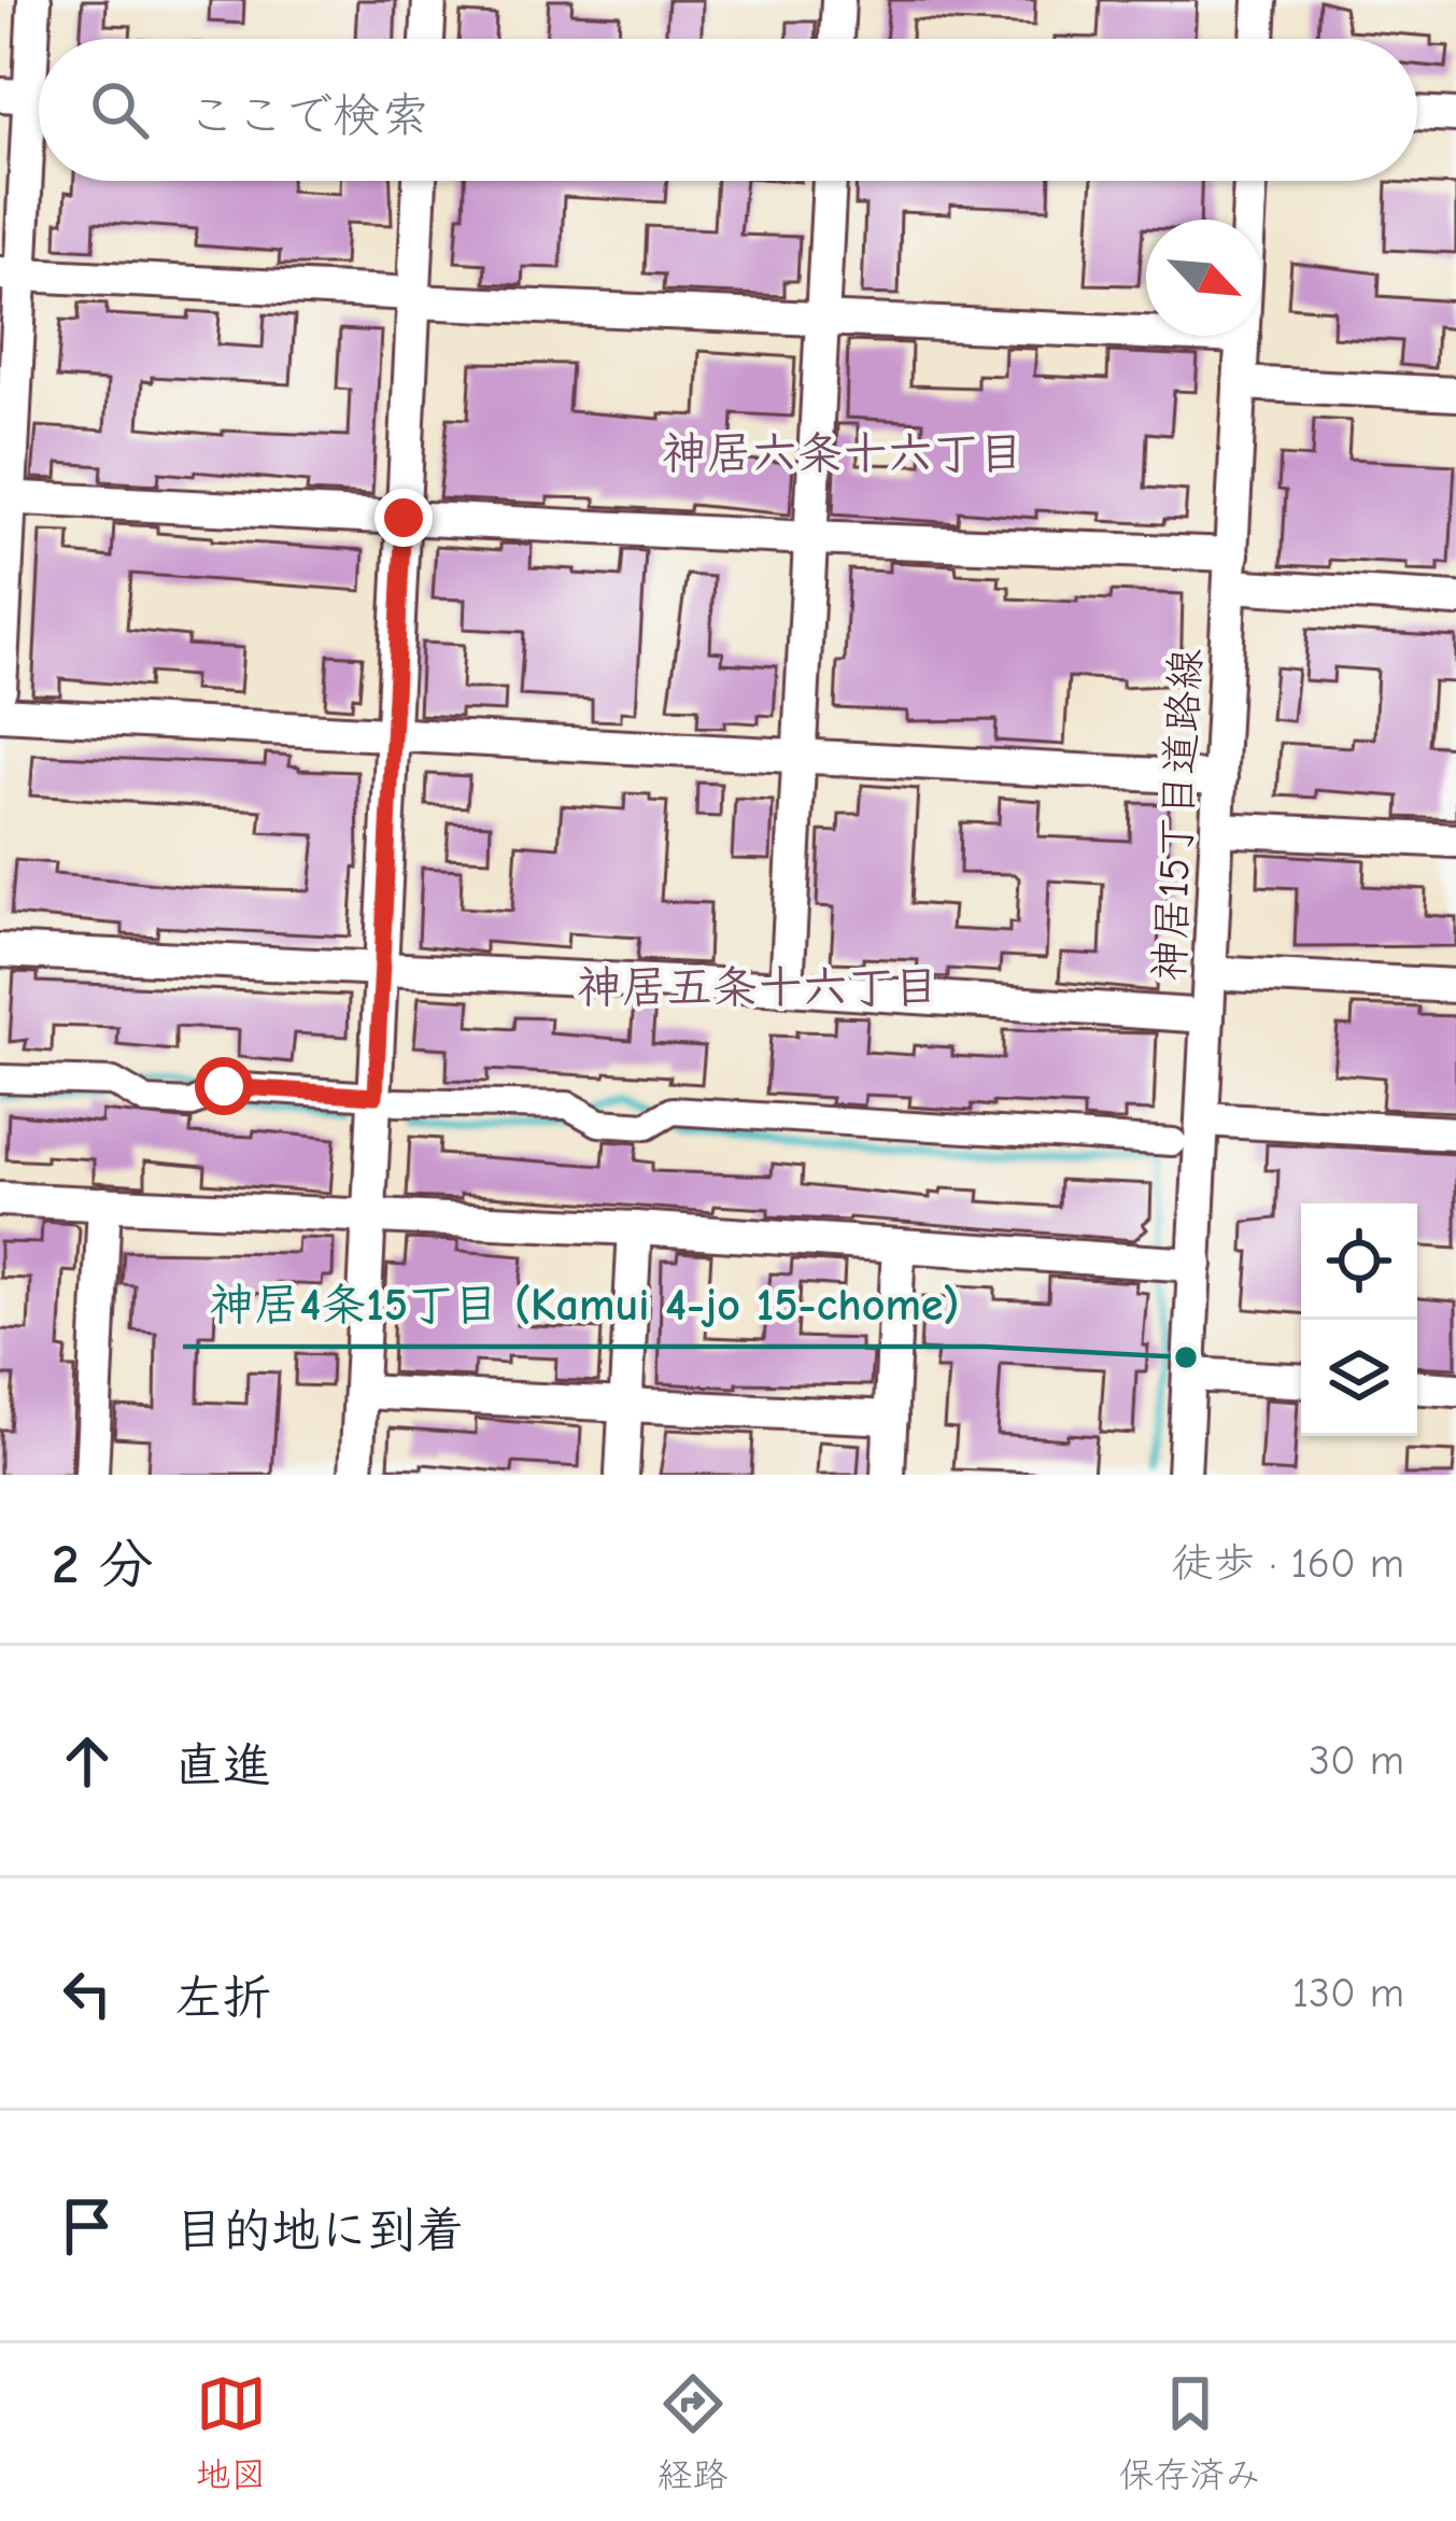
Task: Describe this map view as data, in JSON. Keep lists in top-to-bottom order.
{
  "streets": {
    "street": ["神居15丁目道路線"]
  },
  "districts": ["神居六条十六丁目", "神居五条十六丁目"],
  "places": ["神居4条15丁目 (Kamui 4-jo 15-chome)"],
  "north": "bottom right",
  "page": {
    "search": "ここで検索",
    "heading": ["2 分", "徒歩 · 160 m"],
    "list": [
      ["直進", "30 m"],
      ["左折", "130 m"],
      "目的地に到着"
    ],
    "nav": ["地図", "経路", "保存済み"]
  }
}
